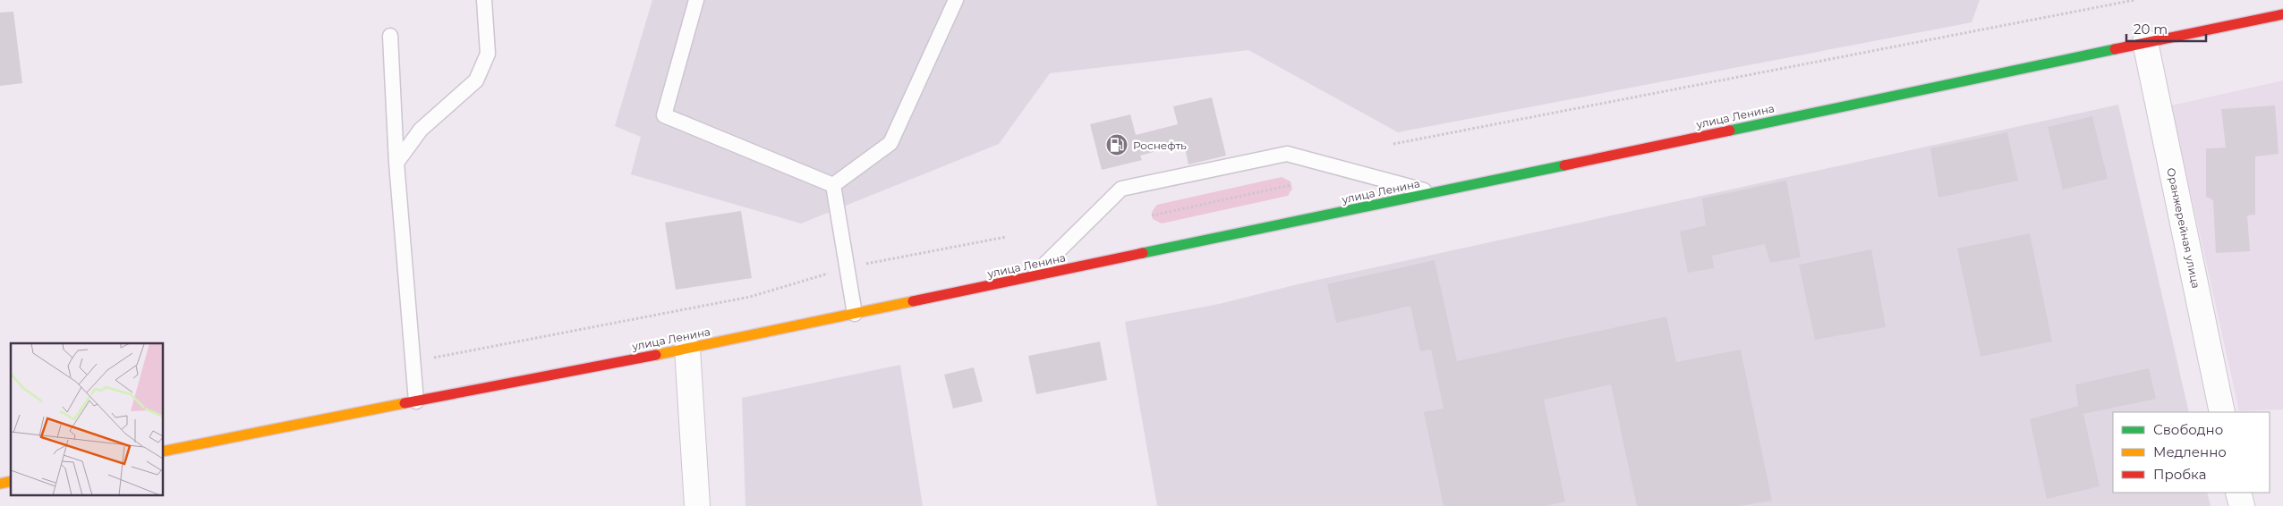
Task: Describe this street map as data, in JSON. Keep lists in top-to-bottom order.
{
  "streets": {
    "main road": ["улица Ленина"],
    "street": ["Оранжерейная улица"]
  },
  "crossings": [
    ["улица Ленина", "Оранжерейная улица"]
  ],
  "places": {
    "fuel station": ["Роснефть"]
  },
  "legend": ["Свободно", "Медленно", "Пробка"],
  "scale_bar": "20 m"
}
